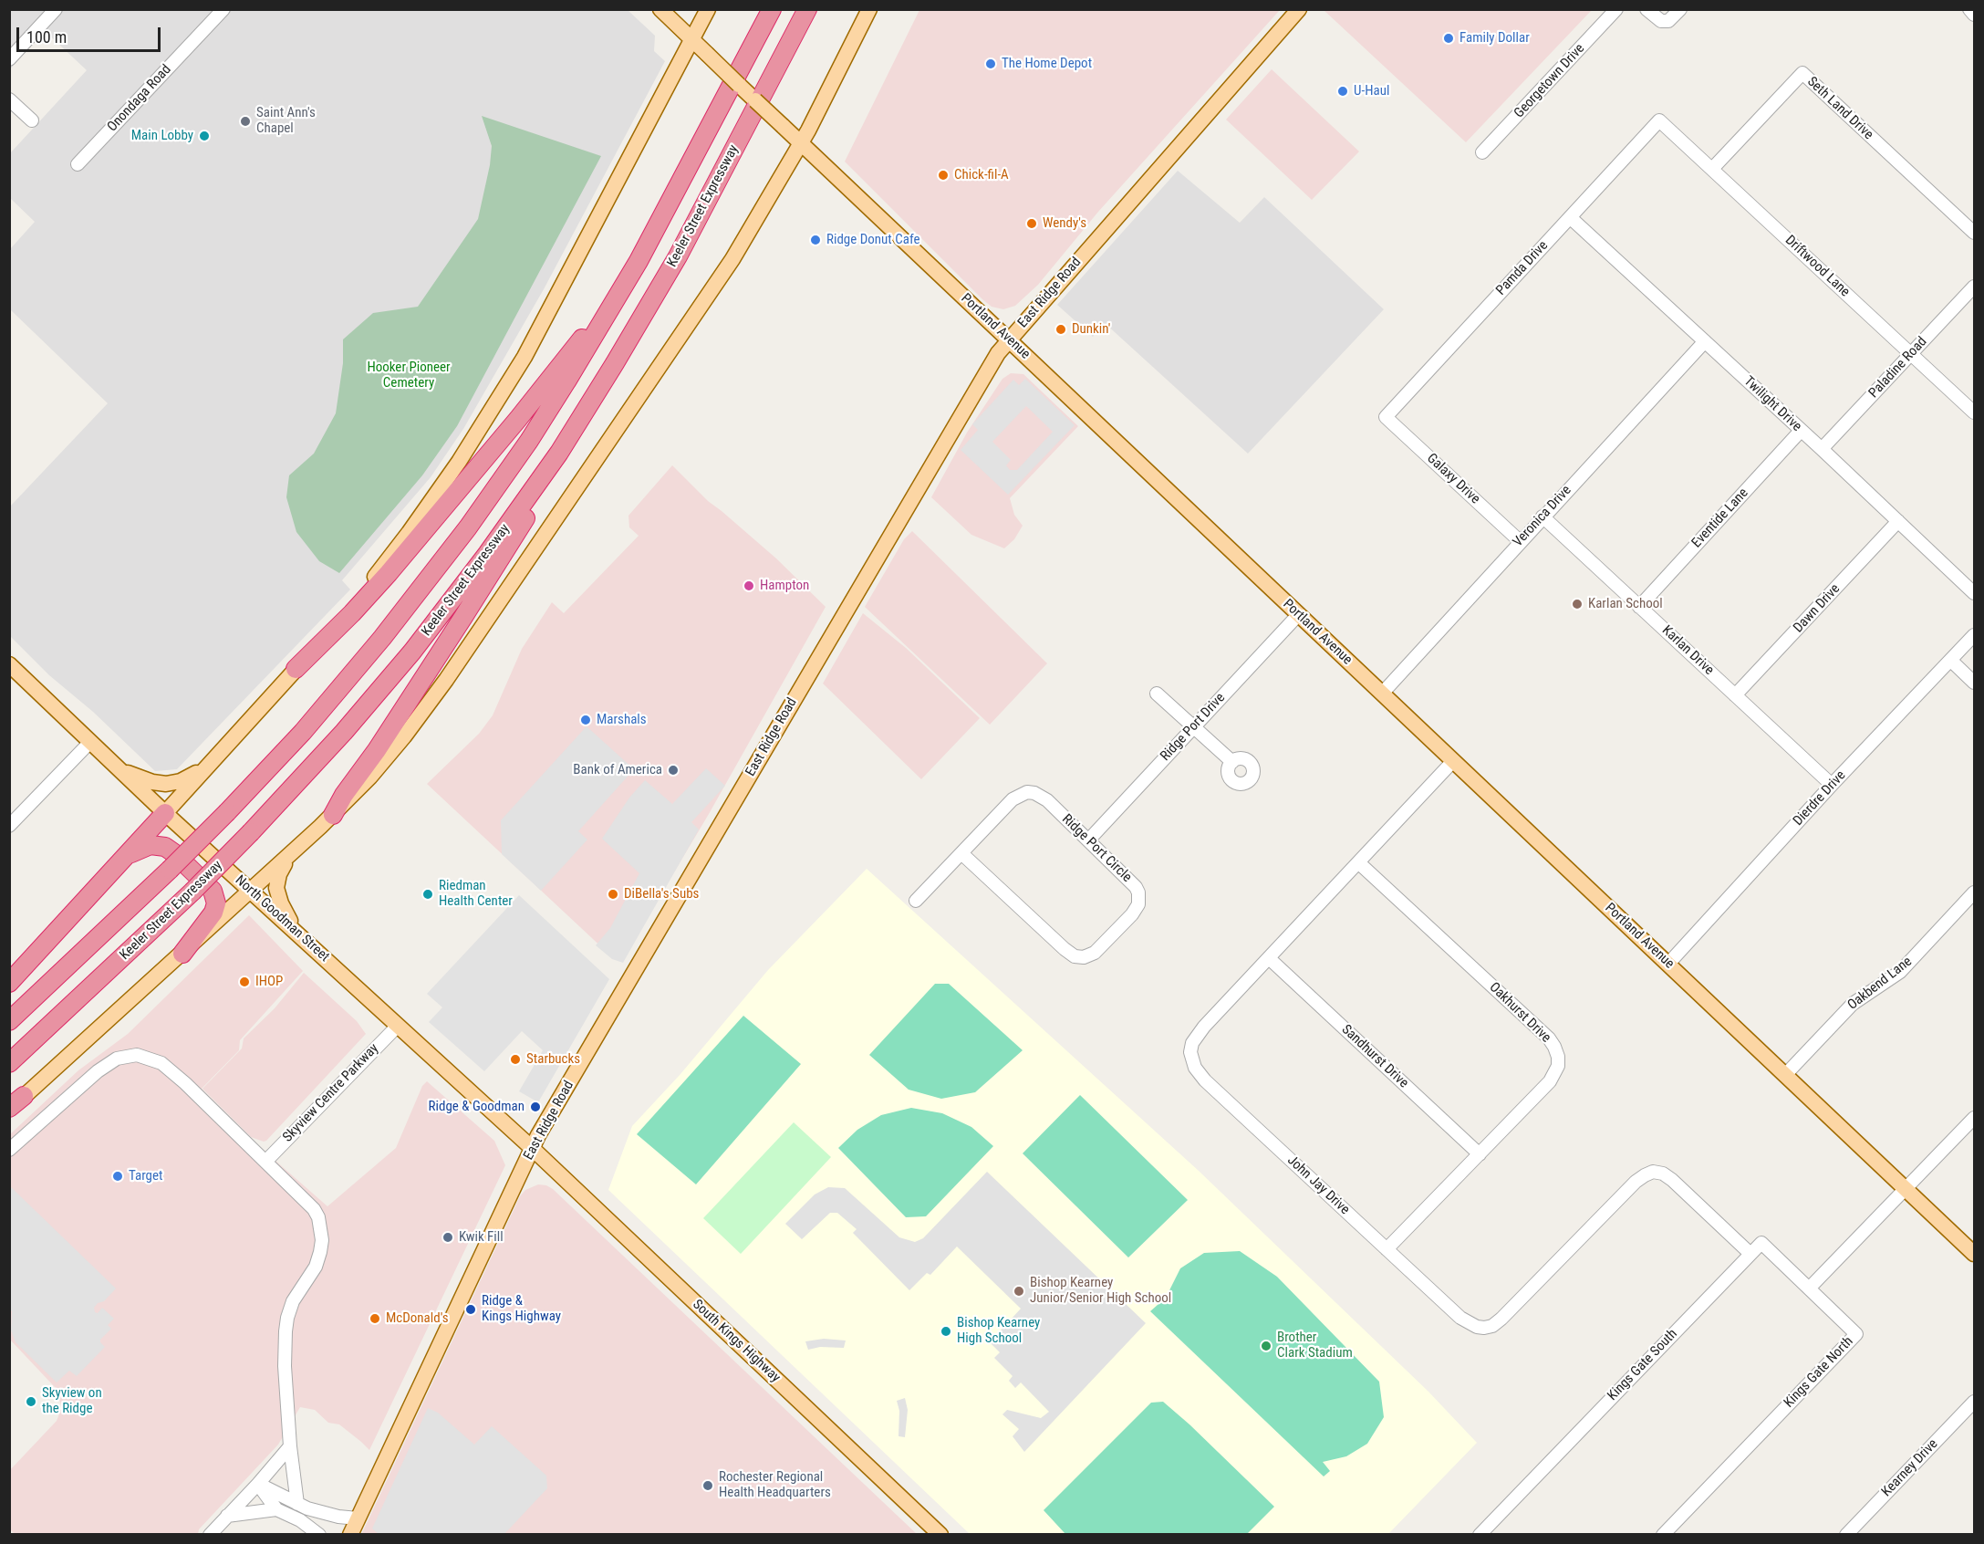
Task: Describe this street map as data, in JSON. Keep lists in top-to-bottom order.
{
  "streets": {
    "highway": ["Keeler Street Expressway"],
    "main road": [
      "East Ridge Road",
      "Portland Avenue",
      "North Goodman Street",
      "South Kings Highway"
    ],
    "street": [
      "Georgetown Drive",
      "Onondaga Road",
      "Seth Land Drive",
      "Driftwood Lane",
      "Pamda Drive",
      "Paladine Road",
      "Twilight Drive",
      "Galaxy Drive",
      "Veronica Drive",
      "Eventide Lane",
      "Dawn Drive",
      "Karlan Drive",
      "Ridge Port Drive",
      "Dierdre Drive",
      "Ridge Port Circle",
      "Oakbend Lane",
      "Oakhurst Drive",
      "Sandhurst Drive",
      "Skyview Centre Parkway",
      "John Jay Drive",
      "Kings Gate South",
      "Kings Gate North",
      "Kearney Drive"
    ]
  },
  "crossings": [
    ["Seth Land Drive", "Driftwood Lane"],
    ["Driftwood Lane", "Pamda Drive"],
    ["Driftwood Lane", "Paladine Road"],
    ["Pamda Drive", "Twilight Drive"],
    ["Pamda Drive", "Galaxy Drive"],
    ["East Ridge Road", "Portland Avenue"],
    ["East Ridge Road", "North Goodman Street"],
    ["East Ridge Road", "South Kings Highway"],
    ["Portland Avenue", "Veronica Drive"],
    ["Portland Avenue", "Ridge Port Drive"],
    ["Portland Avenue", "Dierdre Drive"],
    ["Portland Avenue", "Oakbend Lane"],
    ["Portland Avenue", "John Jay Drive"],
    ["Paladine Road", "Twilight Drive"],
    ["Twilight Drive", "Veronica Drive"],
    ["Twilight Drive", "Eventide Lane"],
    ["Twilight Drive", "Dawn Drive"],
    ["Galaxy Drive", "Veronica Drive"],
    ["Veronica Drive", "Karlan Drive"],
    ["Eventide Lane", "Karlan Drive"],
    ["Dawn Drive", "Karlan Drive"],
    ["Karlan Drive", "Dierdre Drive"],
    ["Ridge Port Drive", "Ridge Port Circle"],
    ["North Goodman Street", "Skyview Centre Parkway"],
    ["North Goodman Street", "South Kings Highway"],
    ["Oakhurst Drive", "Sandhurst Drive"],
    ["Oakhurst Drive", "John Jay Drive"],
    ["Sandhurst Drive", "John Jay Drive"],
    ["John Jay Drive", "Kings Gate South"]
  ],
  "parks": ["Hooker Pioneer Cemetery"],
  "places": [
    "Family Dollar",
    "The Home Depot",
    "U-Haul",
    "Saint Ann's Chapel",
    "Main Lobby",
    "Chick-fil-A",
    "Wendy's",
    "Ridge Donut Cafe",
    "Dunkin'",
    "Hampton",
    "Karlan School",
    "Marshals",
    "Bank of America",
    "Riedman Health Center",
    "DiBella's Subs",
    "IHOP",
    "Starbucks",
    "Ridge & Goodman",
    "Target",
    "Kwik Fill",
    "Bishop Kearney Junior/Senior High School",
    "Ridge & Kings Highway",
    "McDonald's",
    "Bishop Kearney High School",
    "Brother Clark Stadium",
    "Skyview on the Ridge",
    "Rochester Regional Health Headquarters"
  ],
  "scale_bar": "100 m"
}
